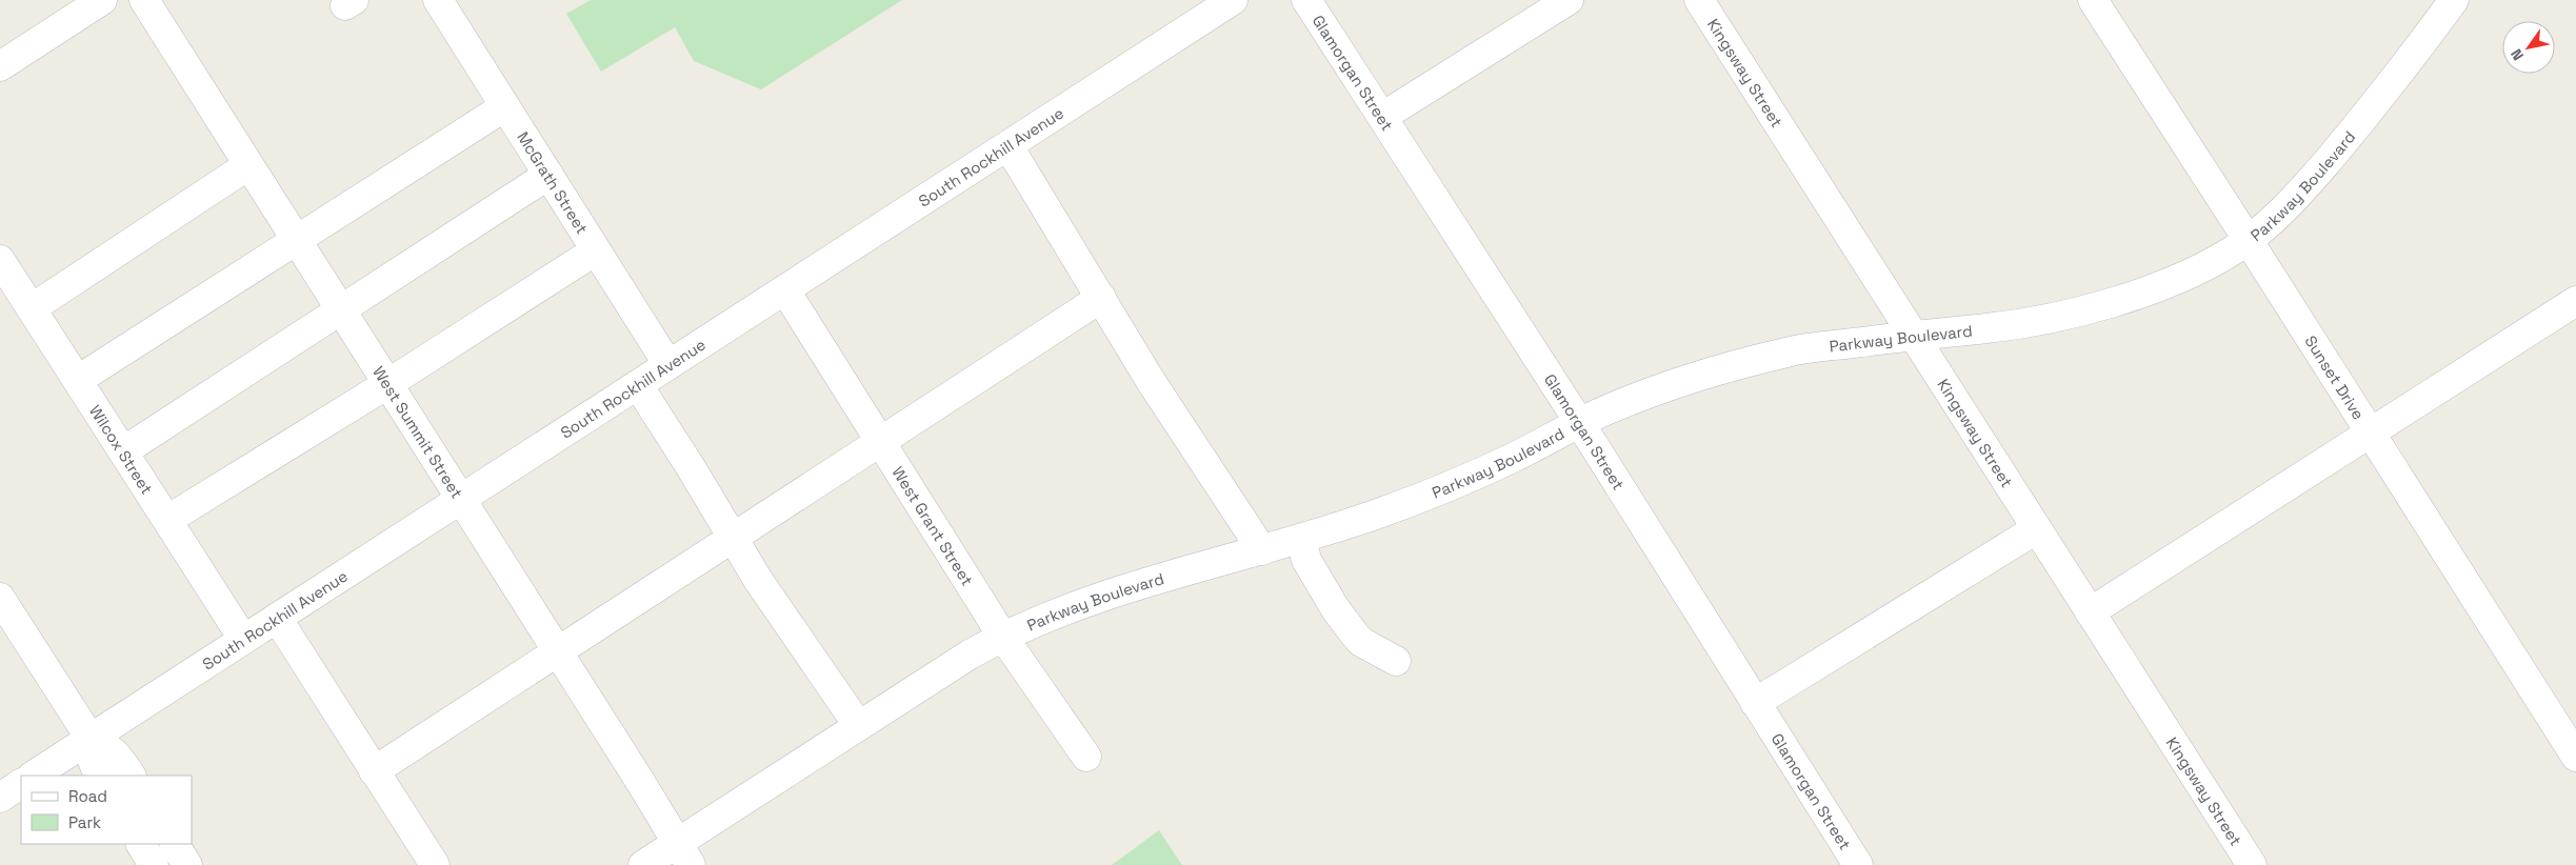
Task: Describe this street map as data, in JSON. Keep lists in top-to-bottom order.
{
  "streets": {
    "street": [
      "Glamorgan Street",
      "Kingsway Street",
      "South Rockhill Avenue",
      "McGrath Street",
      "Parkway Boulevard",
      "Sunset Drive",
      "West Summit Street",
      "Wilcox Street",
      "West Grant Street"
    ]
  },
  "crossings": [
    ["Glamorgan Street", "Parkway Boulevard"],
    ["Kingsway Street", "Parkway Boulevard"],
    ["South Rockhill Avenue", "McGrath Street"],
    ["South Rockhill Avenue", "West Summit Street"],
    ["South Rockhill Avenue", "Wilcox Street"],
    ["South Rockhill Avenue", "West Grant Street"],
    ["Parkway Boulevard", "Sunset Drive"],
    ["Parkway Boulevard", "West Summit Street"],
    ["Parkway Boulevard", "West Grant Street"]
  ],
  "legend": ["Road", "Park"],
  "north": "bottom left"
}
